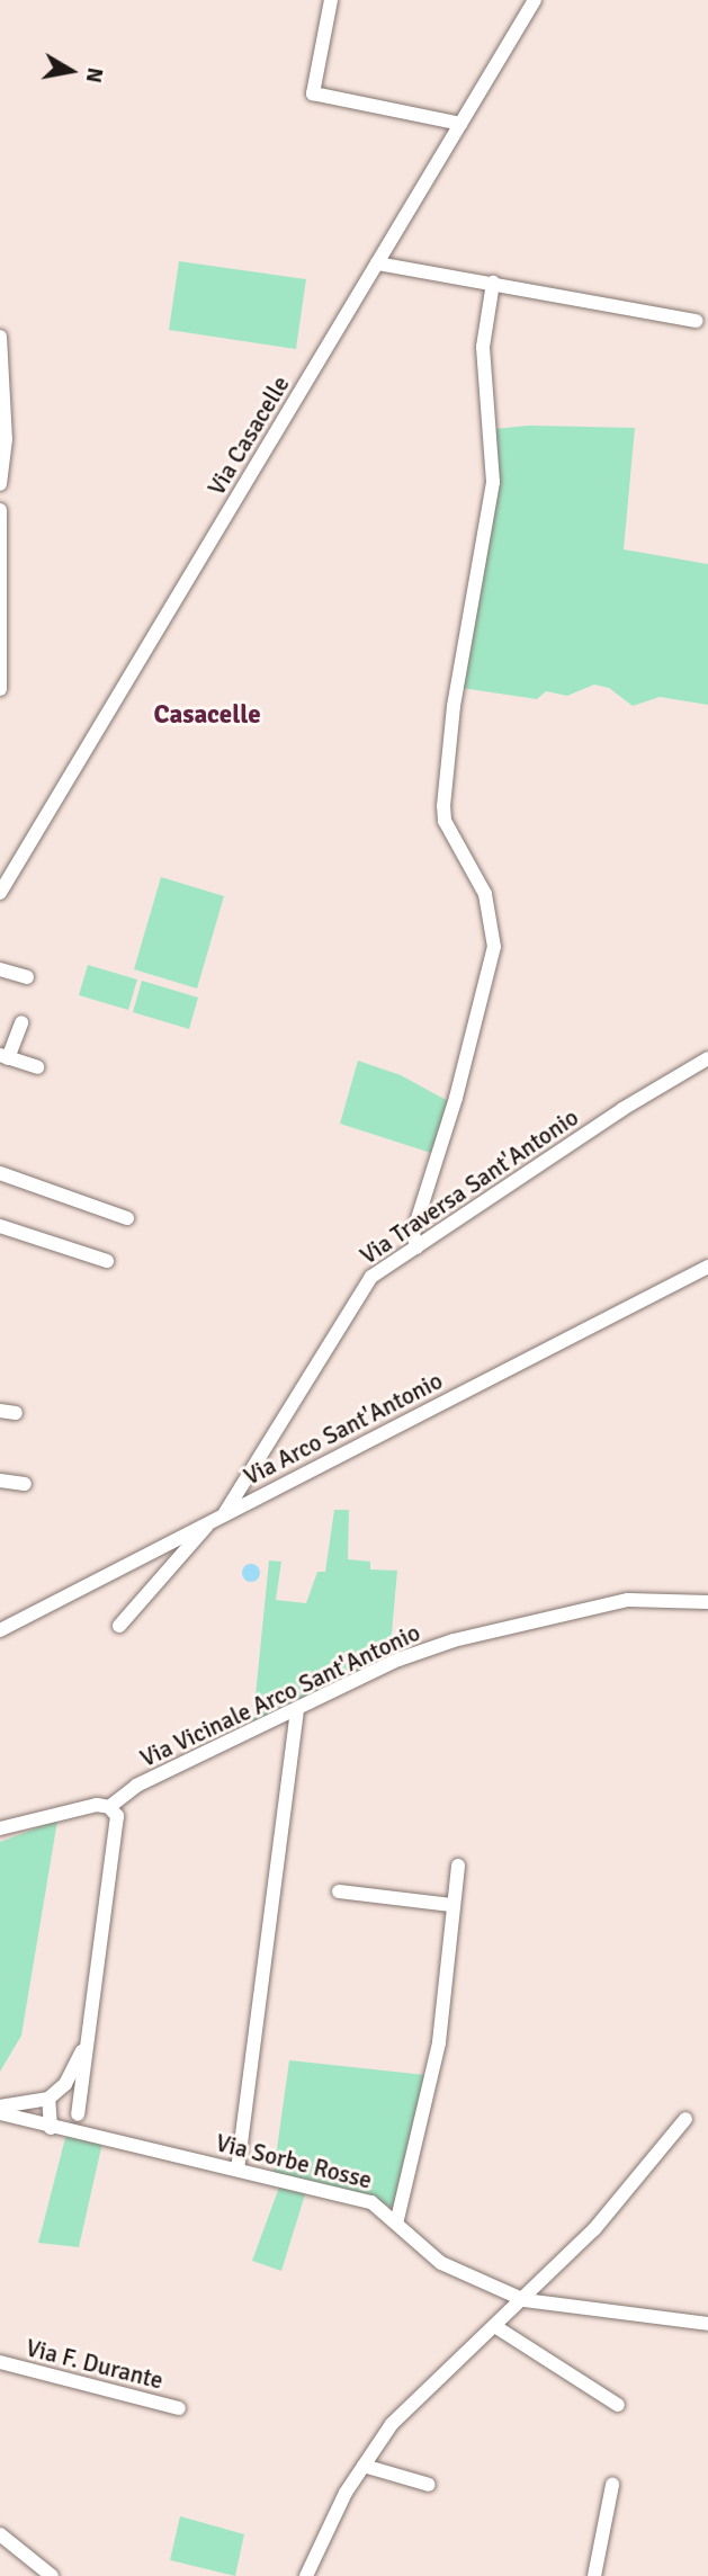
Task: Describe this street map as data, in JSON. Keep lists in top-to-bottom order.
{
  "streets": {
    "street": [
      "Via Casacelle",
      "Via Traversa Sant'Antonio",
      "Via Arco Sant'Antonio",
      "Via Vicinale Arco Sant'Antonio",
      "Via Sorbe Rosse",
      "Via F. Durante"
    ]
  },
  "crossings": [
    ["Via Traversa Sant'Antonio", "Via Arco Sant'Antonio"]
  ],
  "districts": ["Casacelle"],
  "north": "right"
}
